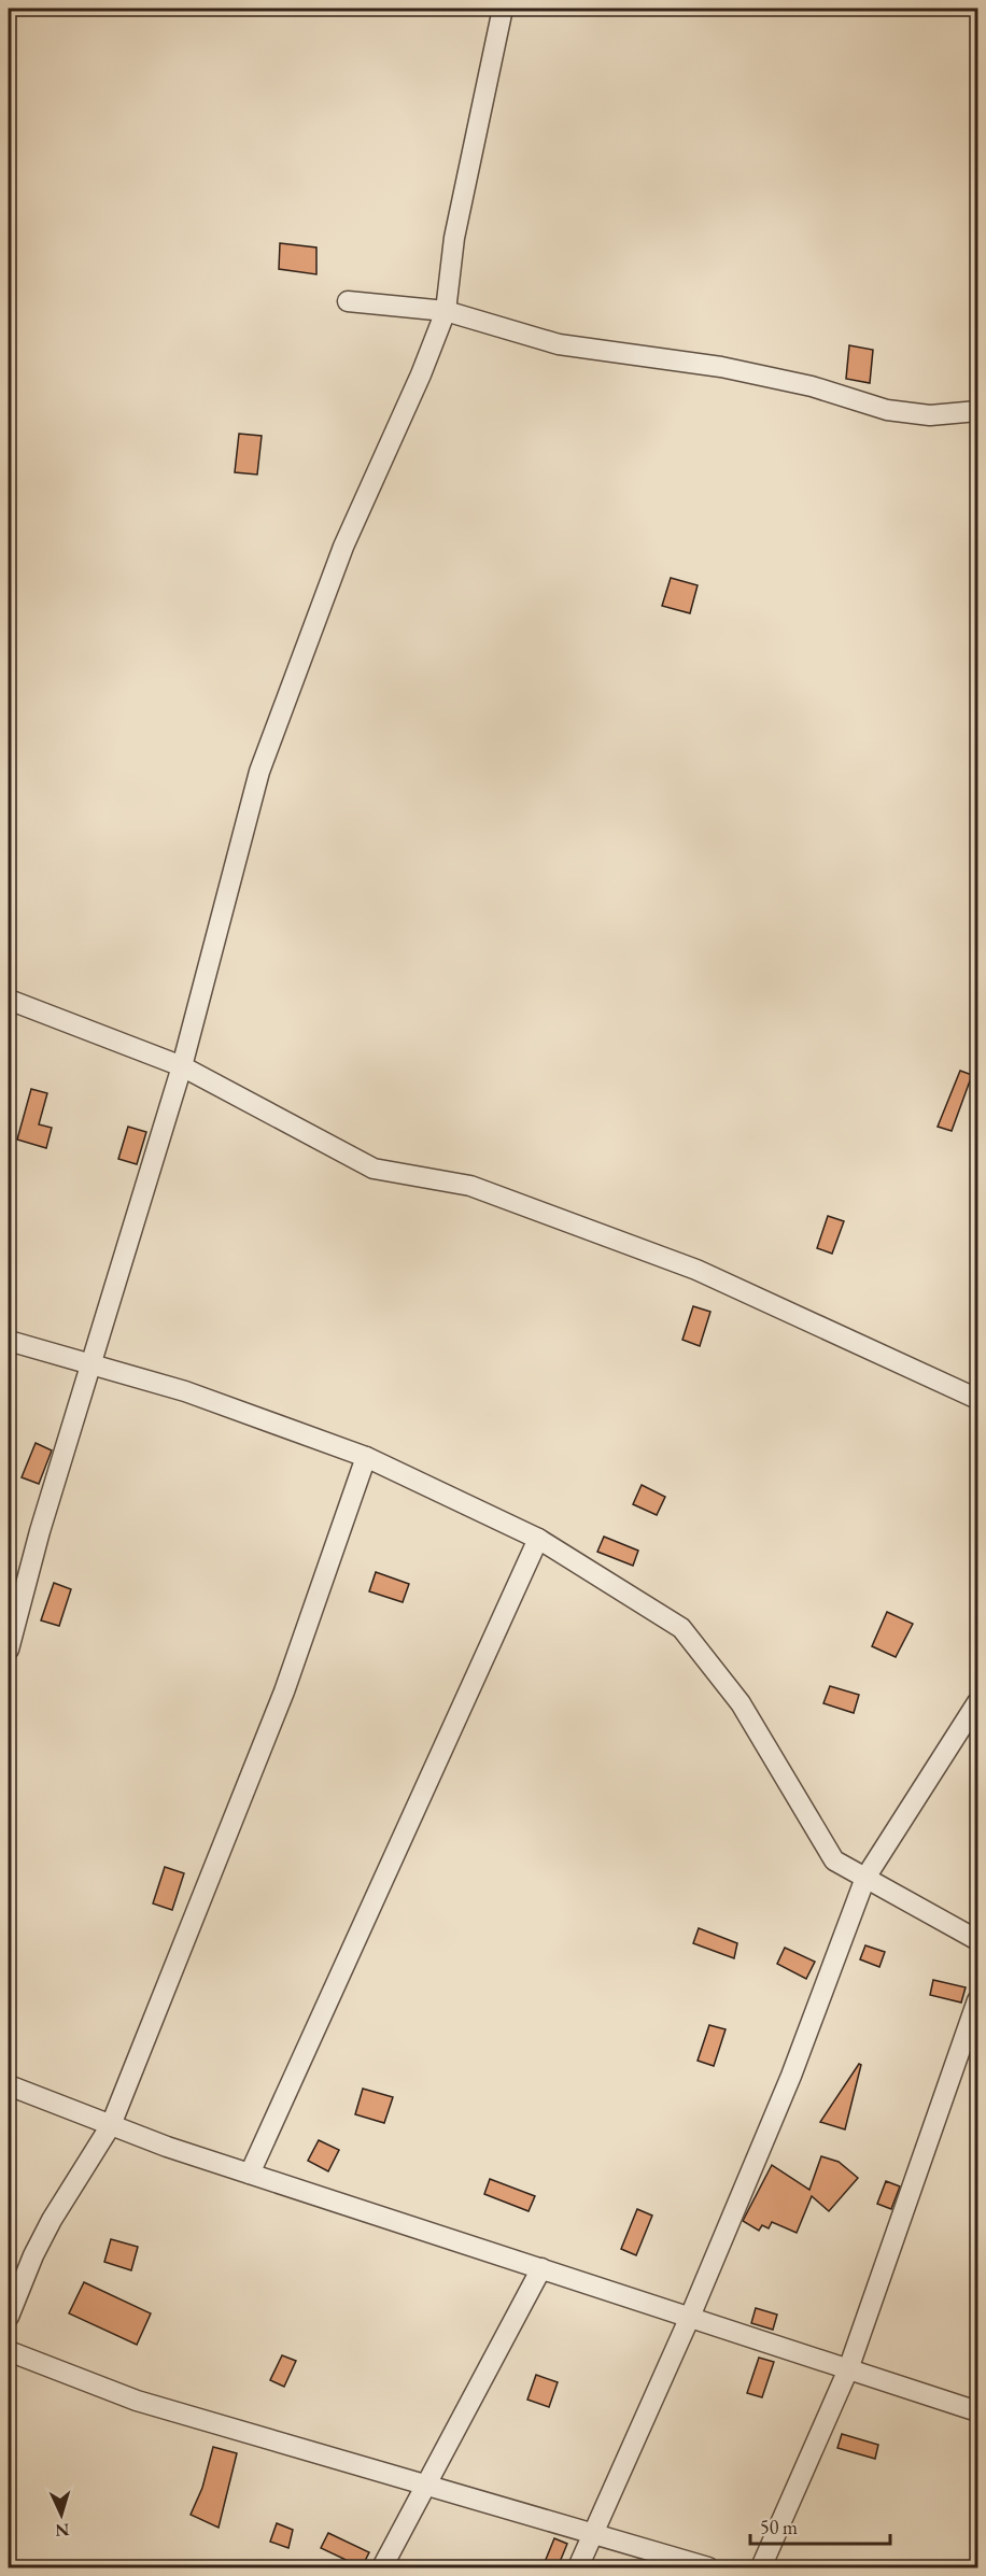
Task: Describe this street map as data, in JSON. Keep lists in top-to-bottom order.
{
  "scale_bar": "50 m",
  "north": "bottom"
}
